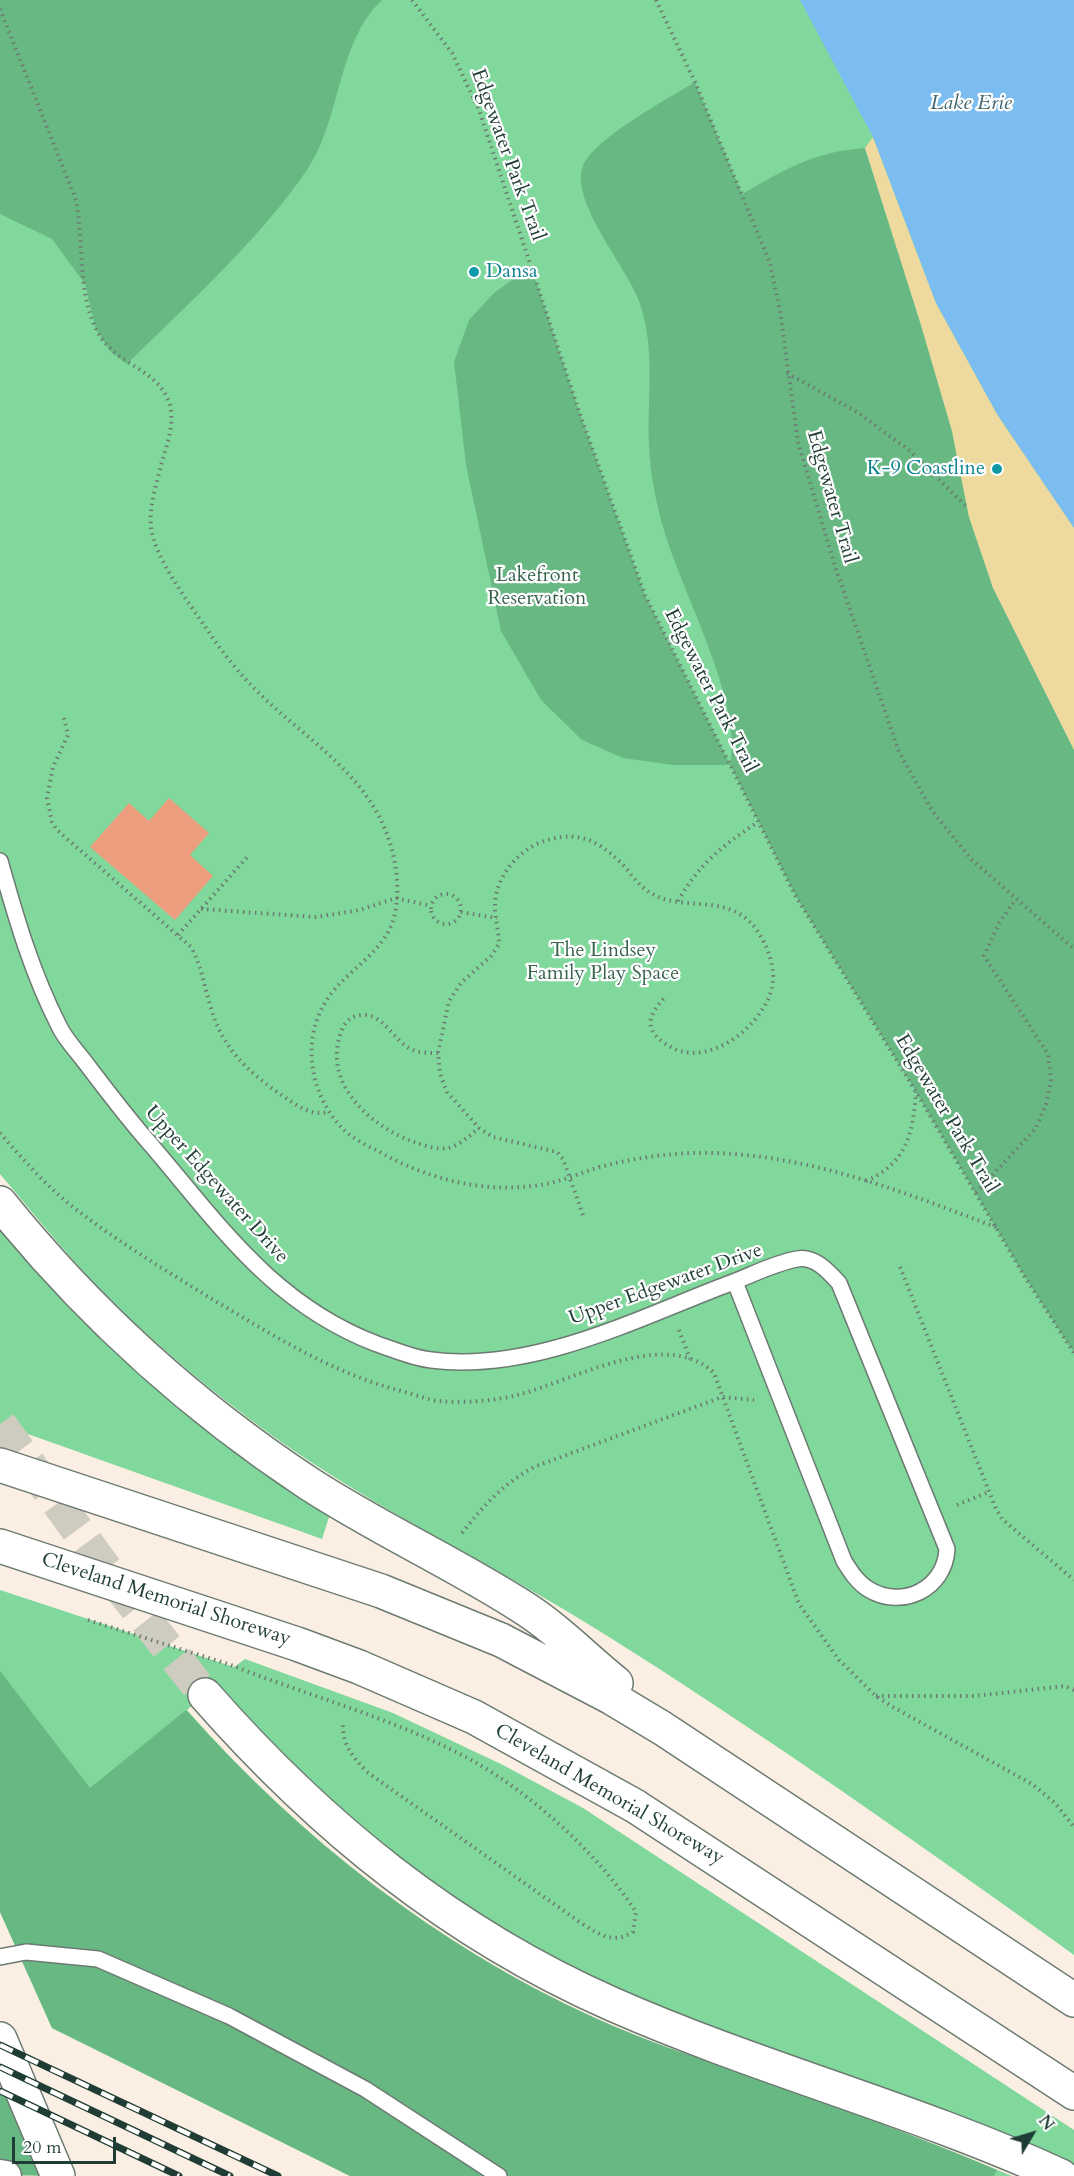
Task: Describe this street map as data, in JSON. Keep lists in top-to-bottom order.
{
  "streets": {
    "main road": ["Cleveland Memorial Shoreway"],
    "lane": ["Upper Edgewater Drive"],
    "path": ["Edgewater Park Trail", "Edgewater Trail"]
  },
  "water": ["Lake Erie"],
  "parks": ["Lakefront Reservation", "The Lindsey Family Play Space"],
  "places": ["Dansa", "K-9 Coastline"],
  "scale_bar": "20 m",
  "north": "top right"
}
